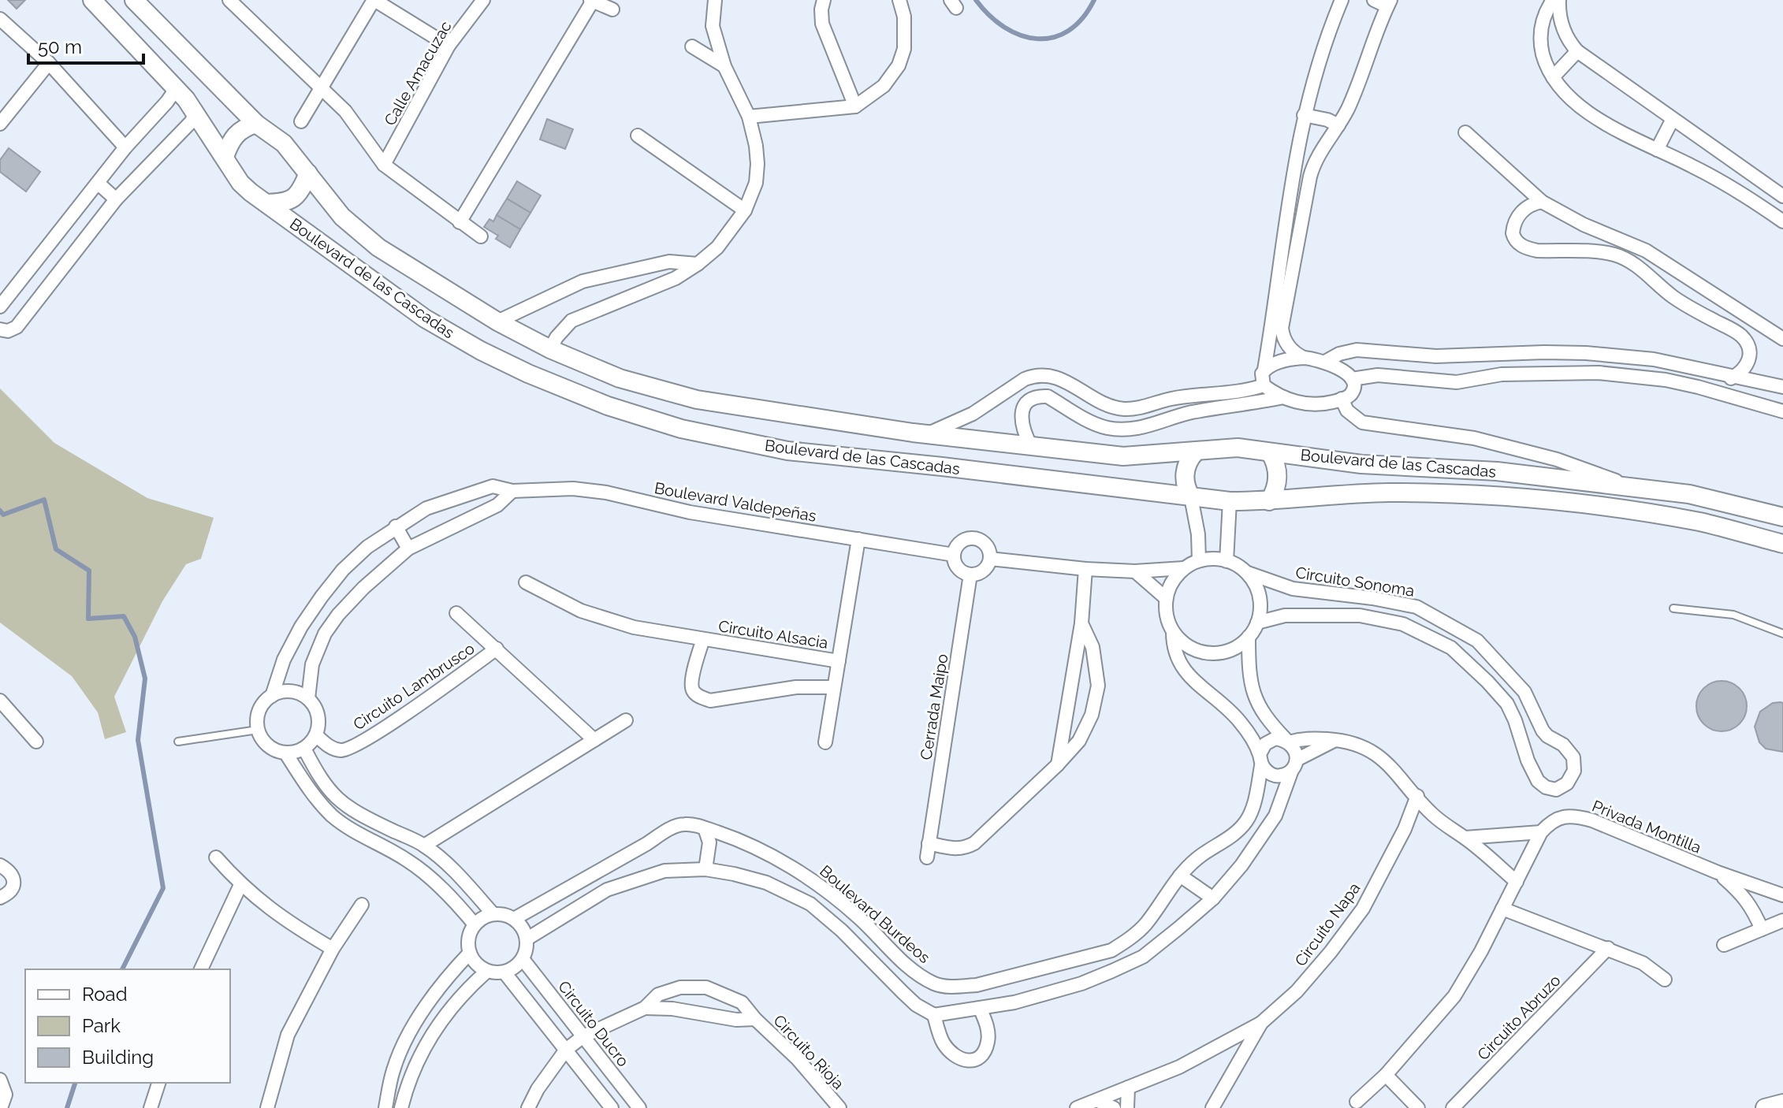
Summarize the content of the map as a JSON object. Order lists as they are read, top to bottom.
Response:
{
  "streets": {
    "main road": ["Boulevard de las Cascadas"],
    "street": [
      "Calle Amacuzac",
      "Boulevard Valdepeñas",
      "Circuito Sonoma",
      "Circuito Alsacia",
      "Circuito Lambrusco",
      "Cerrada Maipo",
      "Privada Montilla",
      "Boulevard Burdeos",
      "Circuito Napa",
      "Circuito Abruzo",
      "Circuito Ducro",
      "Circuito Rioja"
    ]
  },
  "crossings": [
    ["Boulevard Valdepeñas", "Circuito Alsacia"],
    ["Boulevard Valdepeñas", "Circuito Lambrusco"],
    ["Boulevard Valdepeñas", "Cerrada Maipo"],
    ["Boulevard Burdeos", "Circuito Ducro"],
    ["Circuito Ducro", "Circuito Rioja"]
  ],
  "legend": ["Road", "Park", "Building"],
  "scale_bar": "50 m"
}
